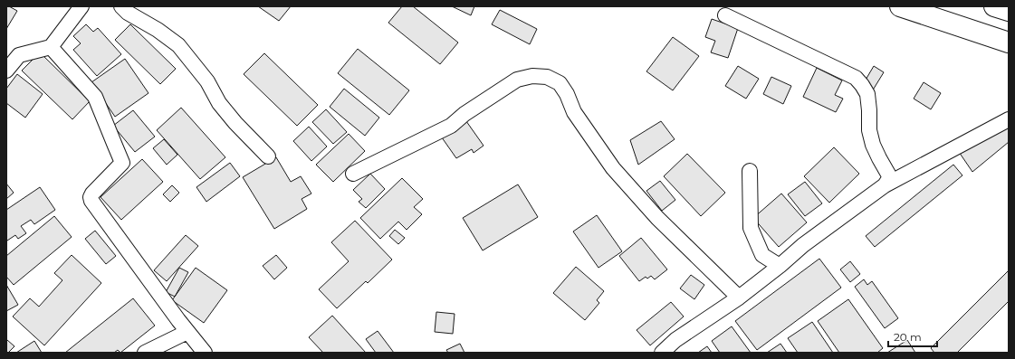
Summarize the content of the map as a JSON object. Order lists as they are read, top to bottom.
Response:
{
  "scale_bar": "20 m"
}
